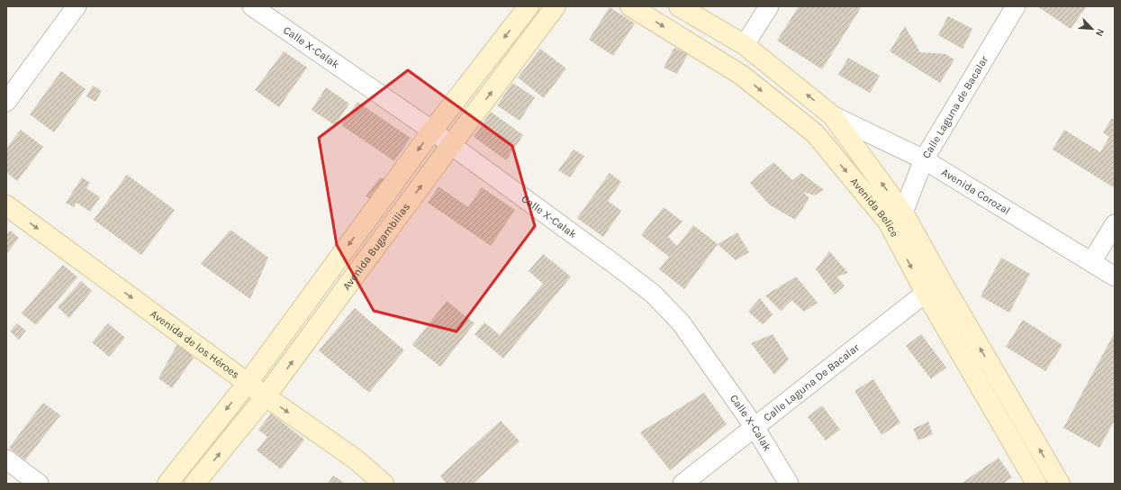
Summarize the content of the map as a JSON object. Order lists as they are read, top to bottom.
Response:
{
  "streets": {
    "main road": ["Avenida Belice", "Avenida Bugambilias", "Avenida de los Héroes"],
    "street": [
      "Calle X-Calak",
      "Calle Laguna de Bacalar",
      "Avenida Corozal",
      "Calle Laguna De Bacalar"
    ]
  },
  "crossings": [
    ["Calle X-Calak", "Avenida Bugambilias"],
    ["Calle X-Calak", "Calle Laguna De Bacalar"],
    ["Calle Laguna de Bacalar", "Avenida Corozal"],
    ["Calle Laguna de Bacalar", "Avenida Belice"],
    ["Avenida Corozal", "Avenida Belice"],
    ["Avenida Belice", "Calle Laguna De Bacalar"],
    ["Avenida Bugambilias", "Avenida de los Héroes"]
  ],
  "one_way": ["Avenida de los Héroes"],
  "north": "bottom right"
}
